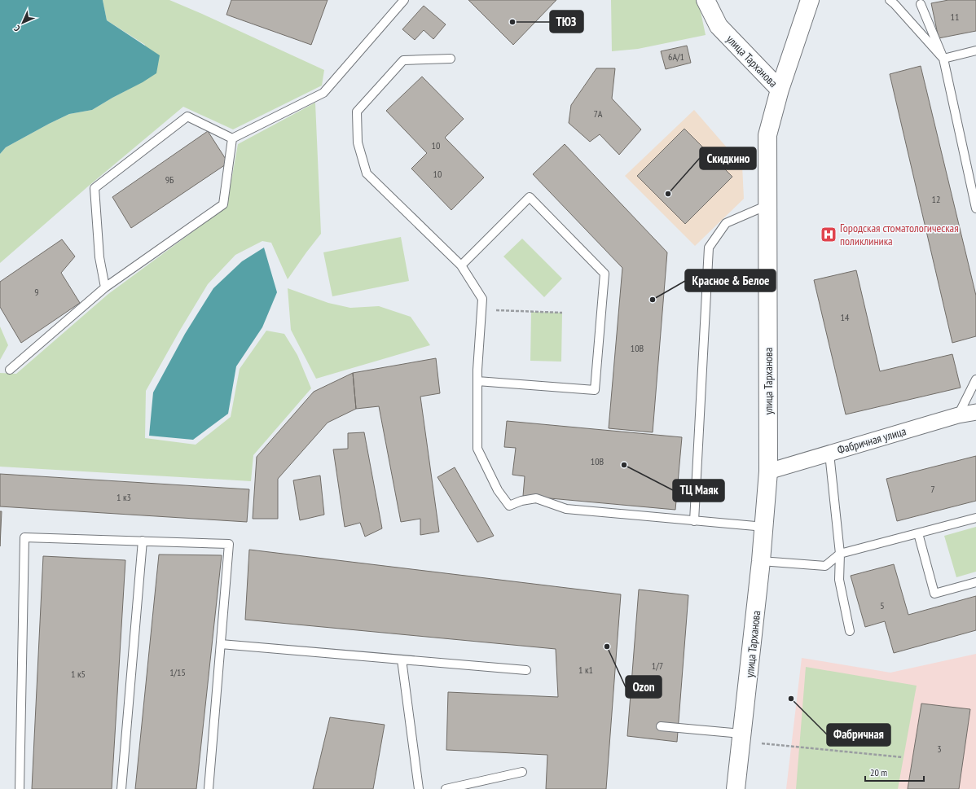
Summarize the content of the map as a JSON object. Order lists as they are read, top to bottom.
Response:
{
  "streets": {
    "main road": ["улица Тарханова"],
    "street": ["Фабричная улица"]
  },
  "crossings": [
    ["улица Тарханова", "Фабричная улица"]
  ],
  "places": {
    "other": [
      "ТЮЗ",
      "Скидкино",
      "Красное & Белое",
      "ТЦ Маяк",
      "Ozon",
      "Фабричная"
    ],
    "hospital": ["Городская стоматологическая поликлиника"]
  },
  "house_numbers": [
    "11",
    "6А/1",
    "7А",
    "10",
    "10",
    "9Б",
    "12",
    "9",
    "14",
    "10В",
    "10В",
    "7",
    "1 к3",
    "5",
    "1/7",
    "1 к1",
    "1/15",
    "1 к5",
    "3"
  ],
  "scale_bar": "20 m",
  "north": "bottom left"
}
